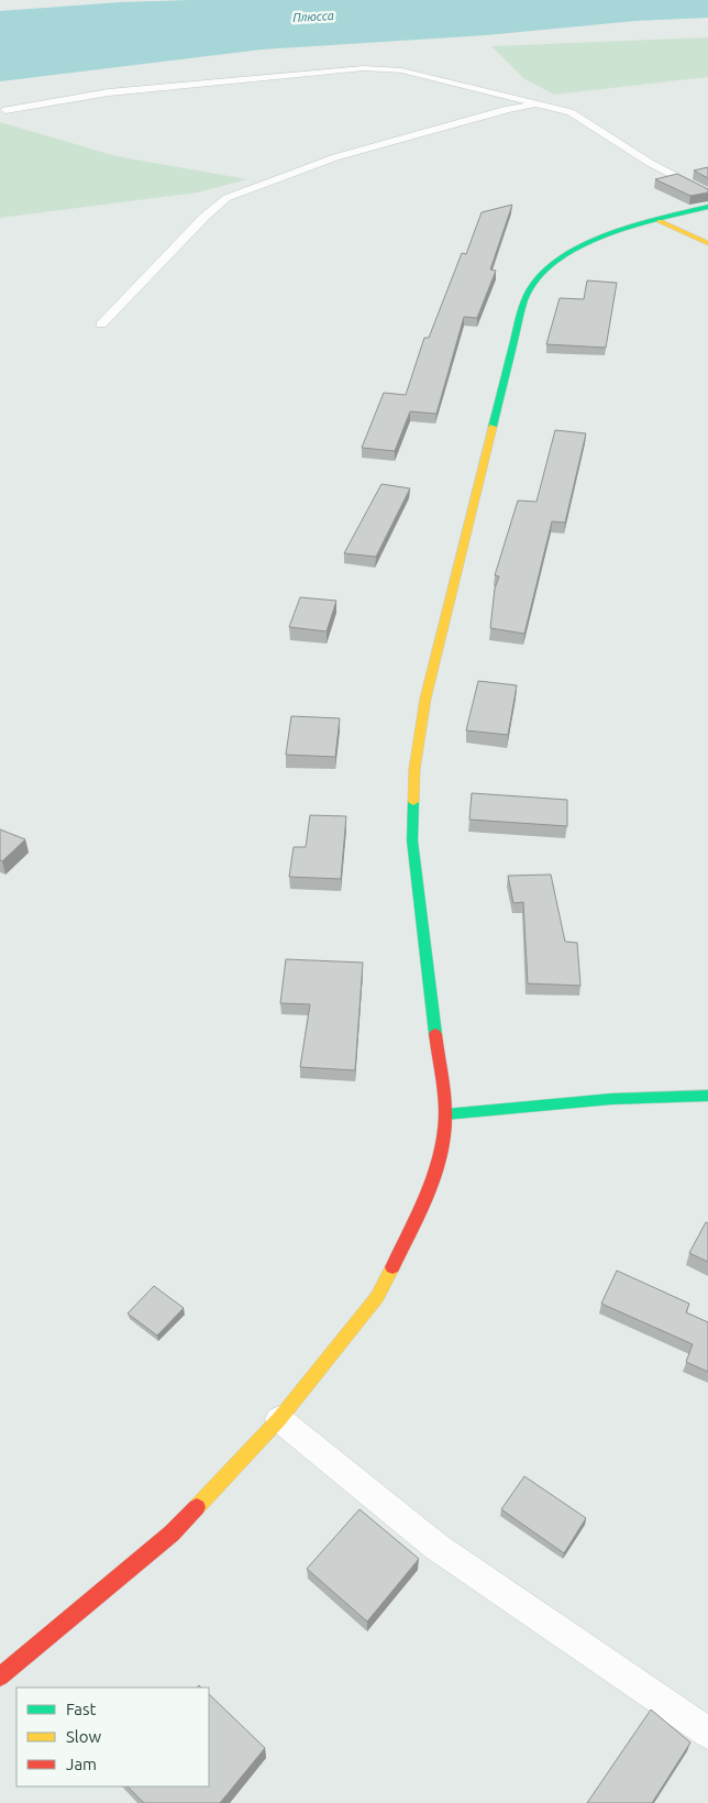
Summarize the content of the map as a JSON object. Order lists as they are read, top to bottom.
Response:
{
  "water": ["Плюсса"],
  "legend": ["Fast", "Slow", "Jam"]
}
